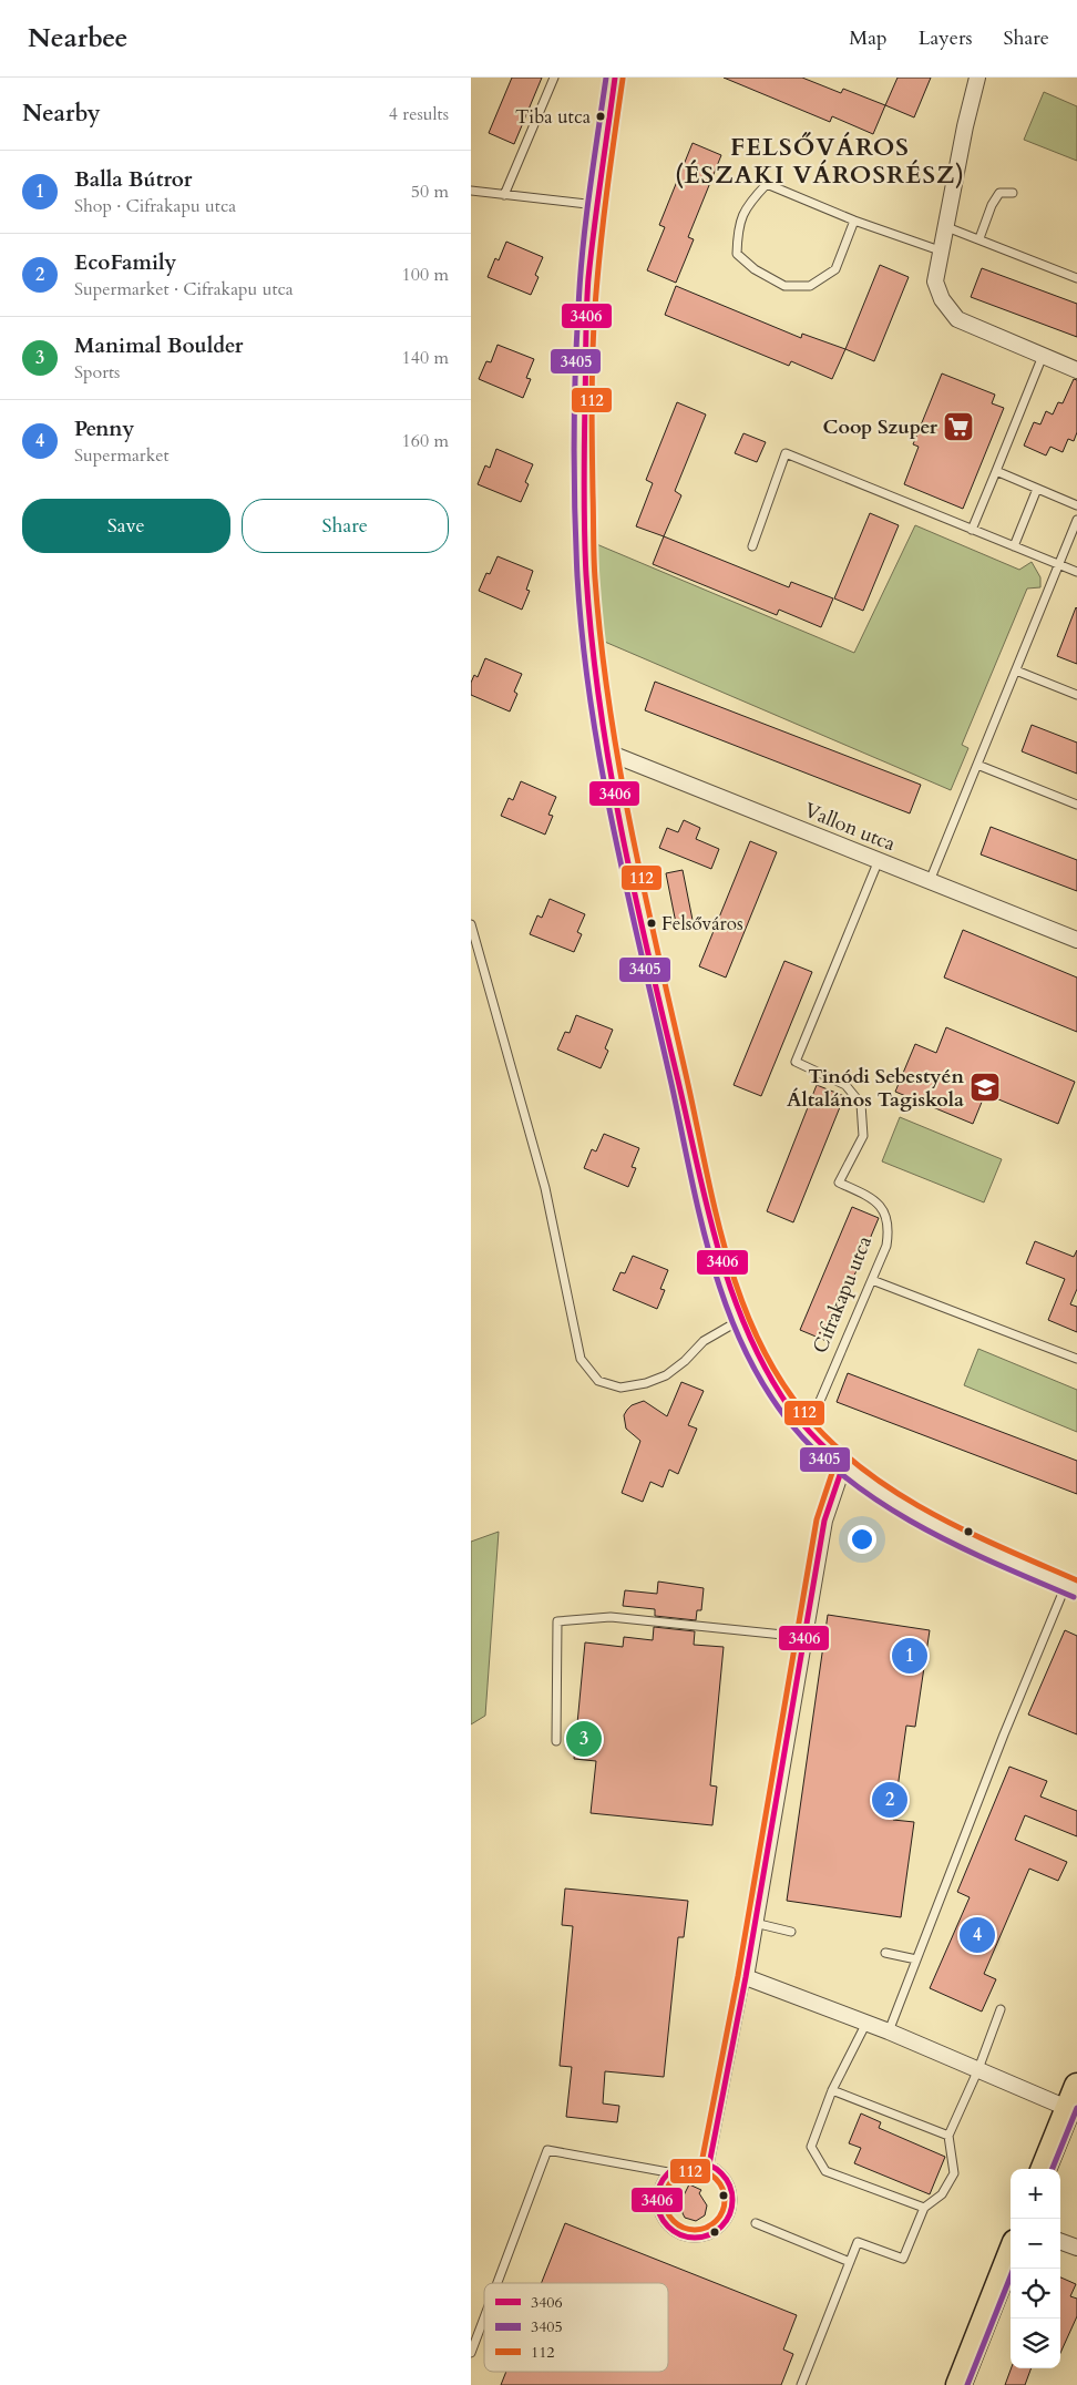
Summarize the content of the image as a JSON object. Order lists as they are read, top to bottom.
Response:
{
  "streets": {
    "street": ["Vallon utca"],
    "lane": ["Cifrakapu utca"]
  },
  "crossings": [
    ["Vallon utca", "Cifrakapu utca"]
  ],
  "districts": ["FELSŐVÁROS (ÉSZAKI VÁROSRÉSZ)"],
  "places": {
    "other": ["Tiba utca", "Felsőváros"],
    "supermarket": ["Coop Szuper"],
    "school or university": ["Tinódi Sebestyén Általános Tagiskola"]
  },
  "lines": ["transit line 3406", "transit line 3405", "transit line 112"],
  "legend": ["3406", "3405", "112"],
  "page": {
    "header": "Nearbee",
    "nav": ["Map", "Layers", "Share"],
    "heading": ["Nearby", "4 results"],
    "list": [
      {
        "mark": "1",
        "name": "Balla Bútror",
        "note": "Shop · Cifrakapu utca",
        "value": "50 m"
      },
      {
        "mark": "2",
        "name": "EcoFamily",
        "note": "Supermarket · Cifrakapu utca",
        "value": "100 m"
      },
      {
        "mark": "3",
        "name": "Manimal Boulder",
        "note": "Sports",
        "value": "140 m"
      },
      {
        "mark": "4",
        "name": "Penny",
        "note": "Supermarket",
        "value": "160 m"
      }
    ],
    "buttons": ["Save", "Share"],
    "pins": [
      "1",
      "3",
      "2",
      "4"
    ],
    "map_buttons": ["+", "−"]
  }
}
